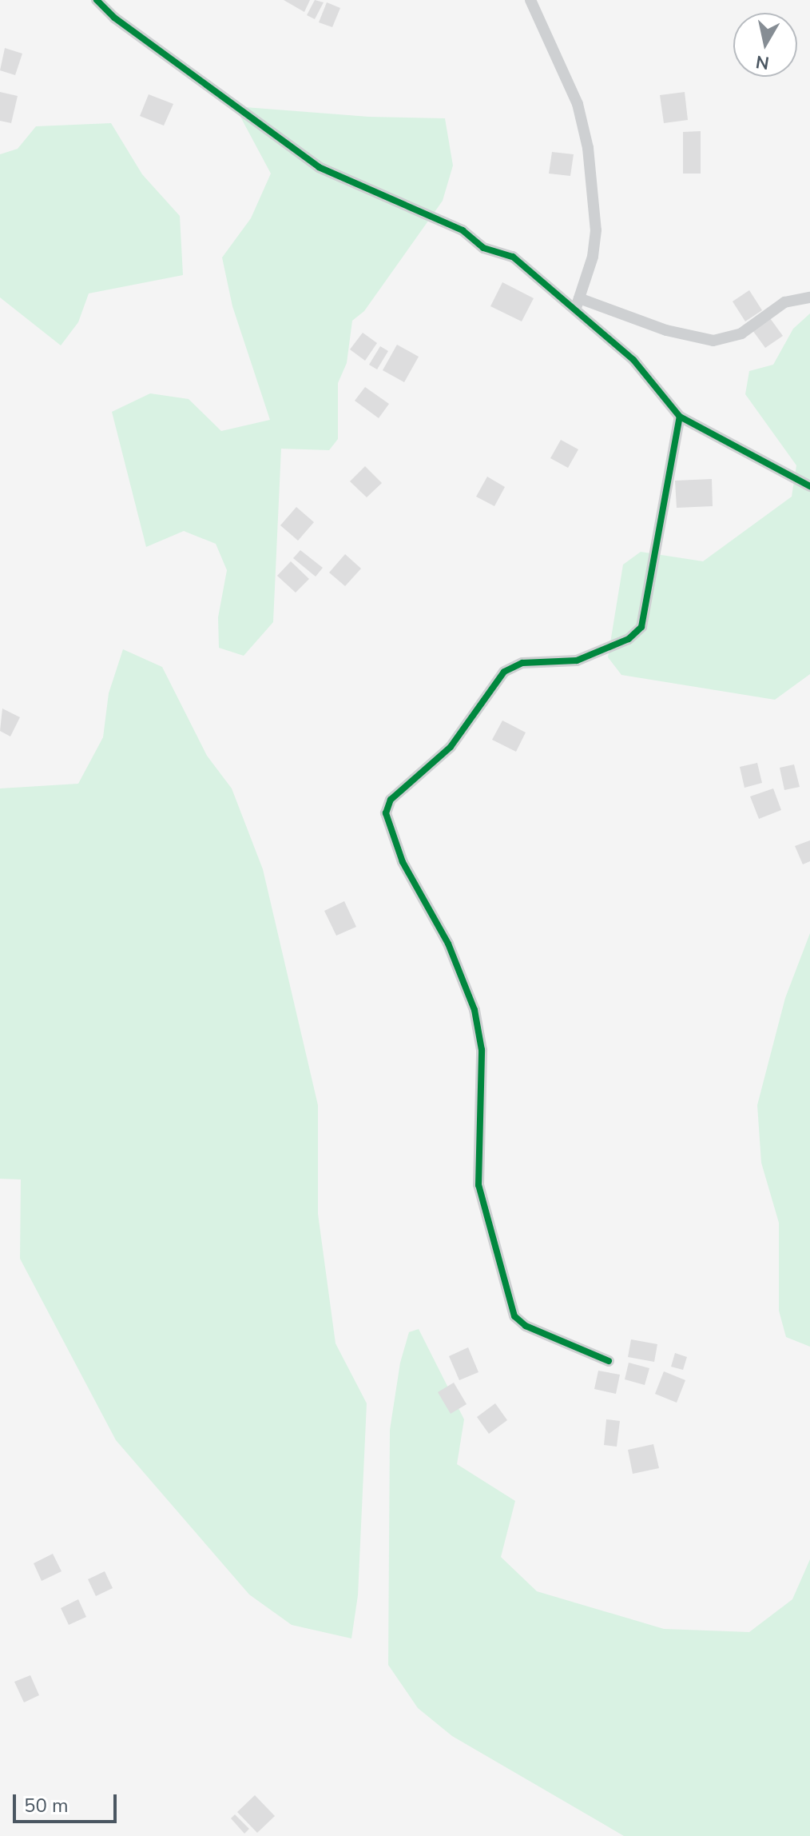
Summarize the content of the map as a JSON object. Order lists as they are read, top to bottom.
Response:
{
  "scale_bar": "50 m",
  "north": "bottom"
}
